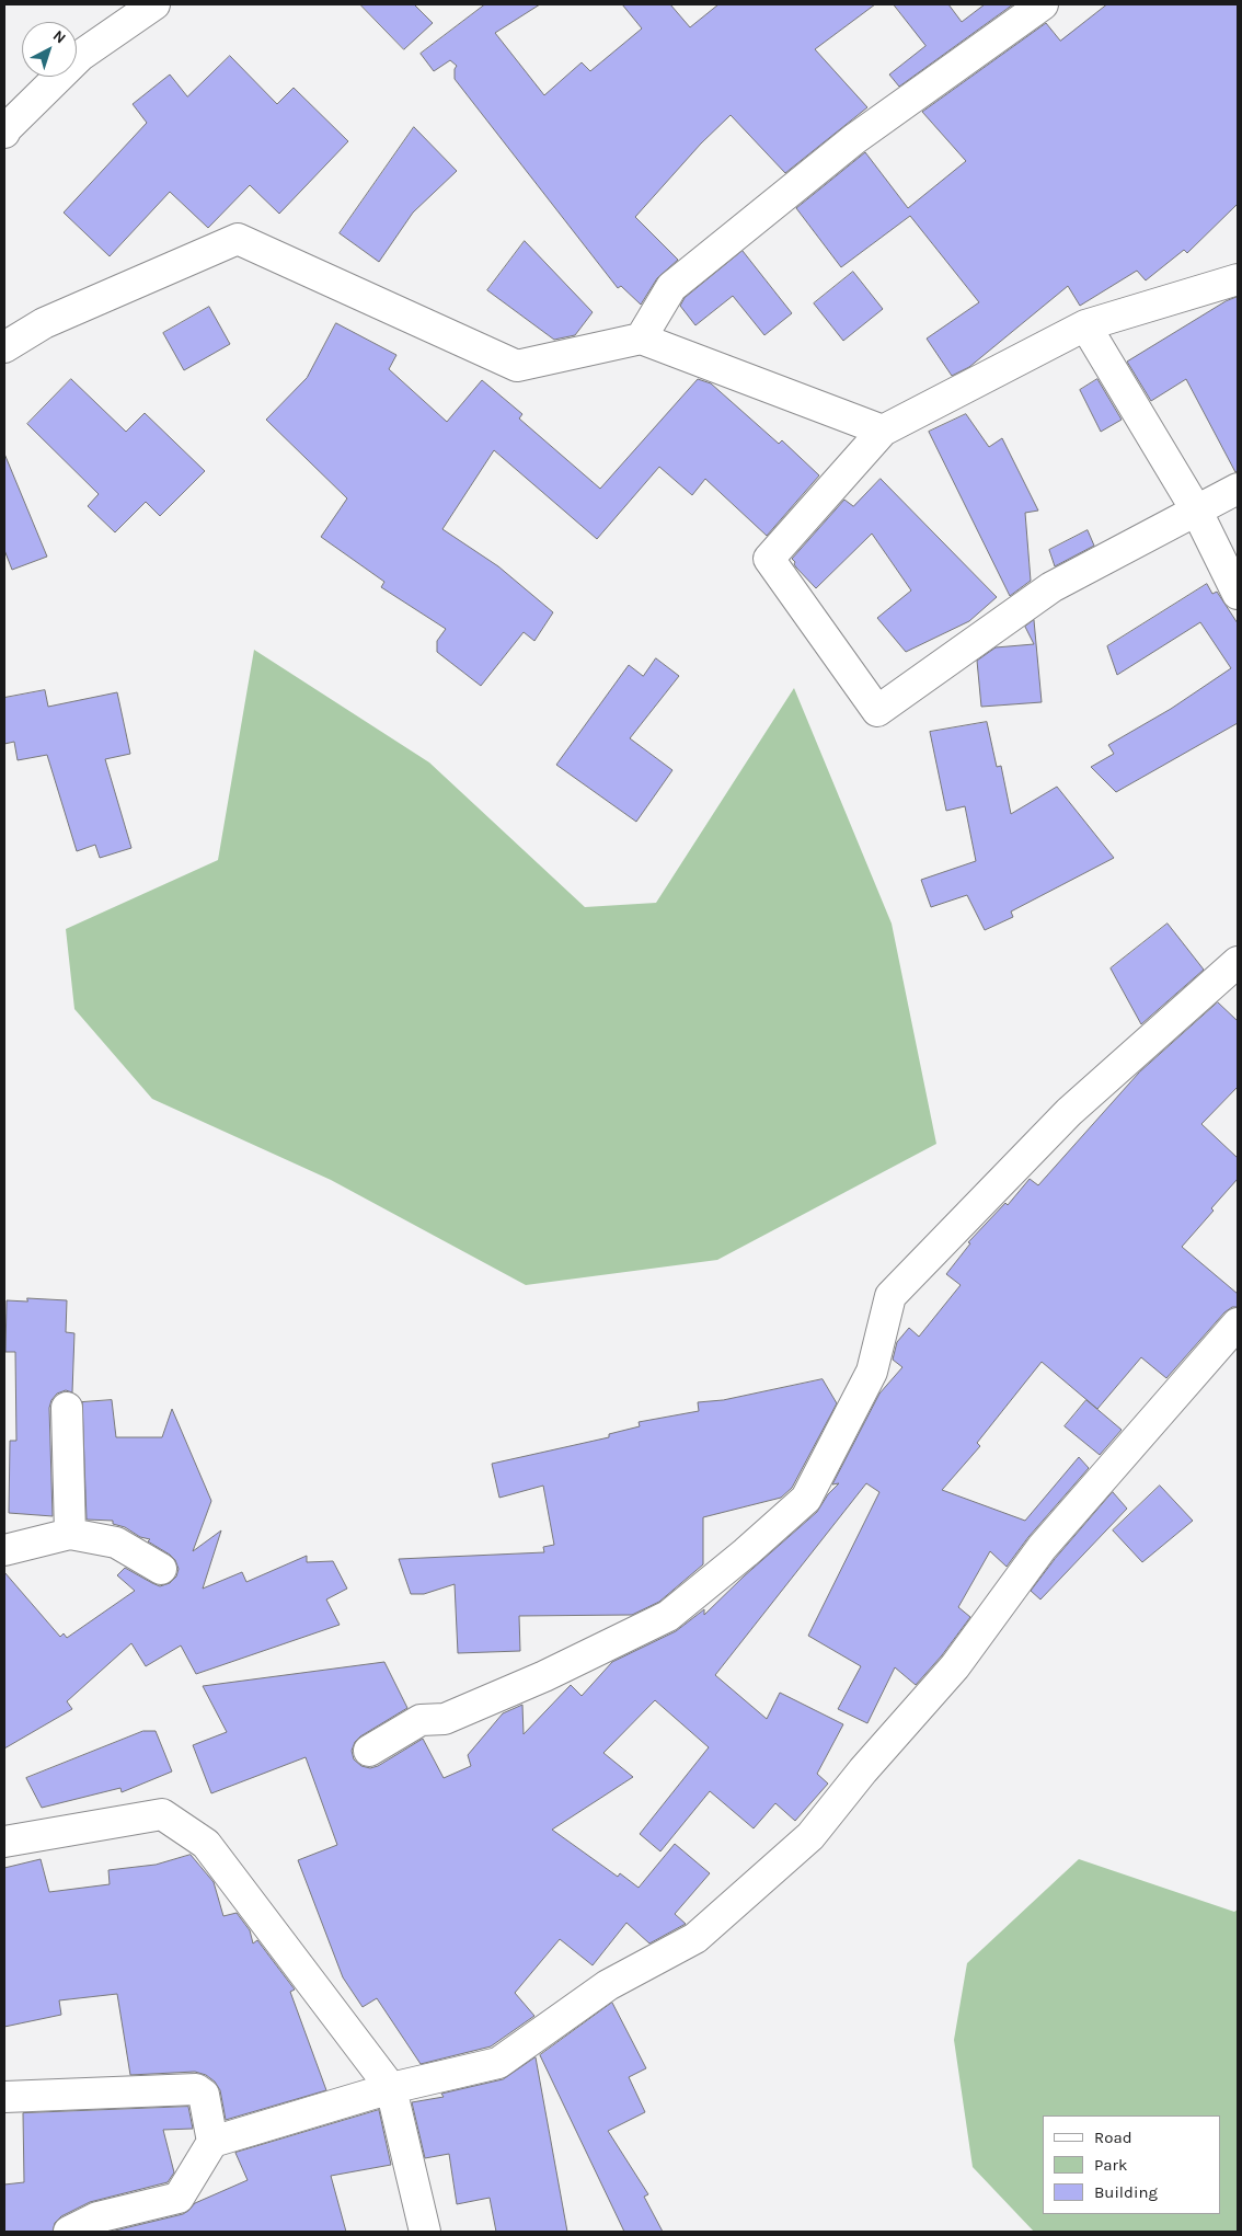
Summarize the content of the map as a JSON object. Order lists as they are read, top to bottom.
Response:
{
  "legend": ["Road", "Park", "Building"],
  "north": "top right"
}
